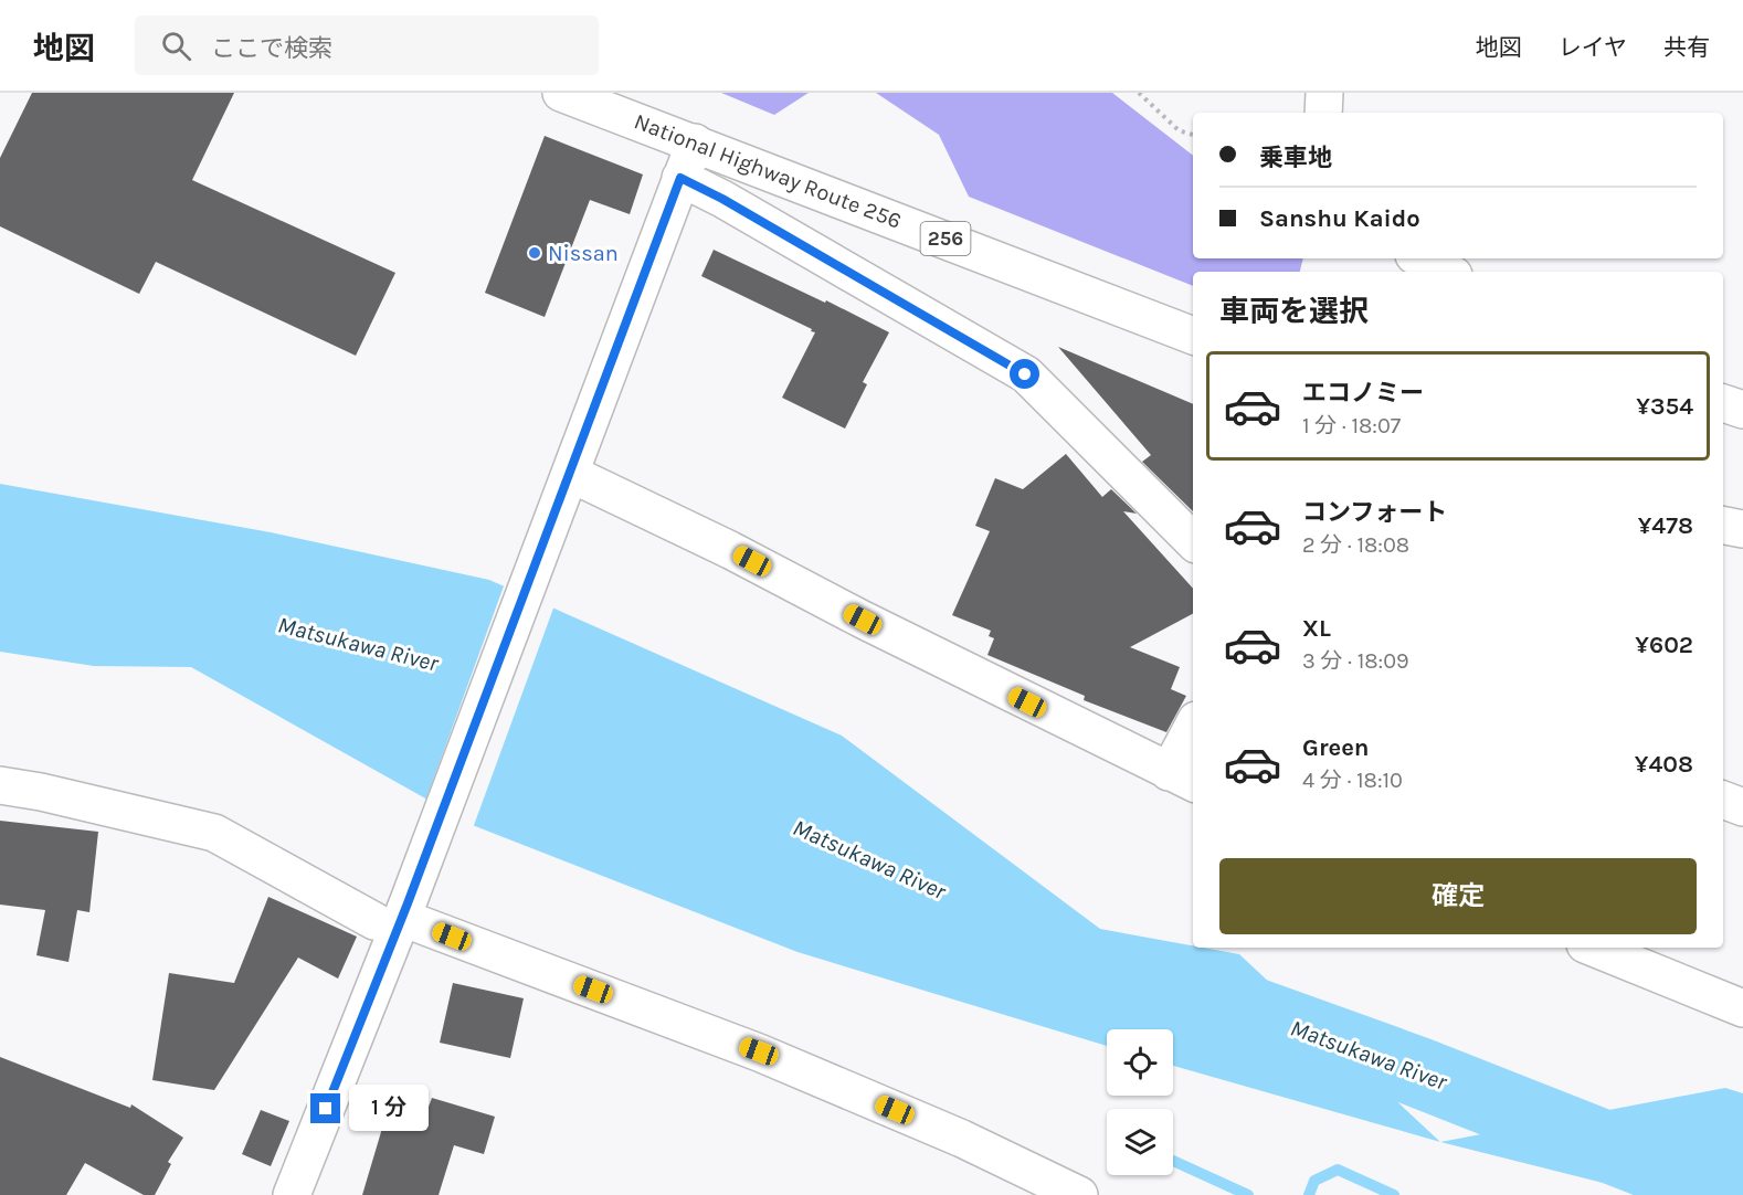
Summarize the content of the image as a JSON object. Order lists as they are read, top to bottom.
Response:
{
  "streets": {
    "main road": ["National Highway Route 256", "256"]
  },
  "water": ["Matsukawa River"],
  "places": ["Nissan"],
  "page": {
    "header": "地図",
    "search": "ここで検索",
    "nav": ["地図", "レイヤ", "共有"],
    "banner": ["乗車地", "Sanshu Kaido"],
    "heading": "車両を選択",
    "list": [
      {
        "name": "エコノミー",
        "note": "1 分 · 18:07",
        "value": "¥354"
      },
      {
        "name": "コンフォート",
        "note": "2 分 · 18:08",
        "value": "¥478"
      },
      {
        "name": "XL",
        "note": "3 分 · 18:09",
        "value": "¥602"
      },
      {
        "name": "Green",
        "note": "4 分 · 18:10",
        "value": "¥408"
      }
    ],
    "buttons": "確定",
    "bubble": "1 分"
  }
}
